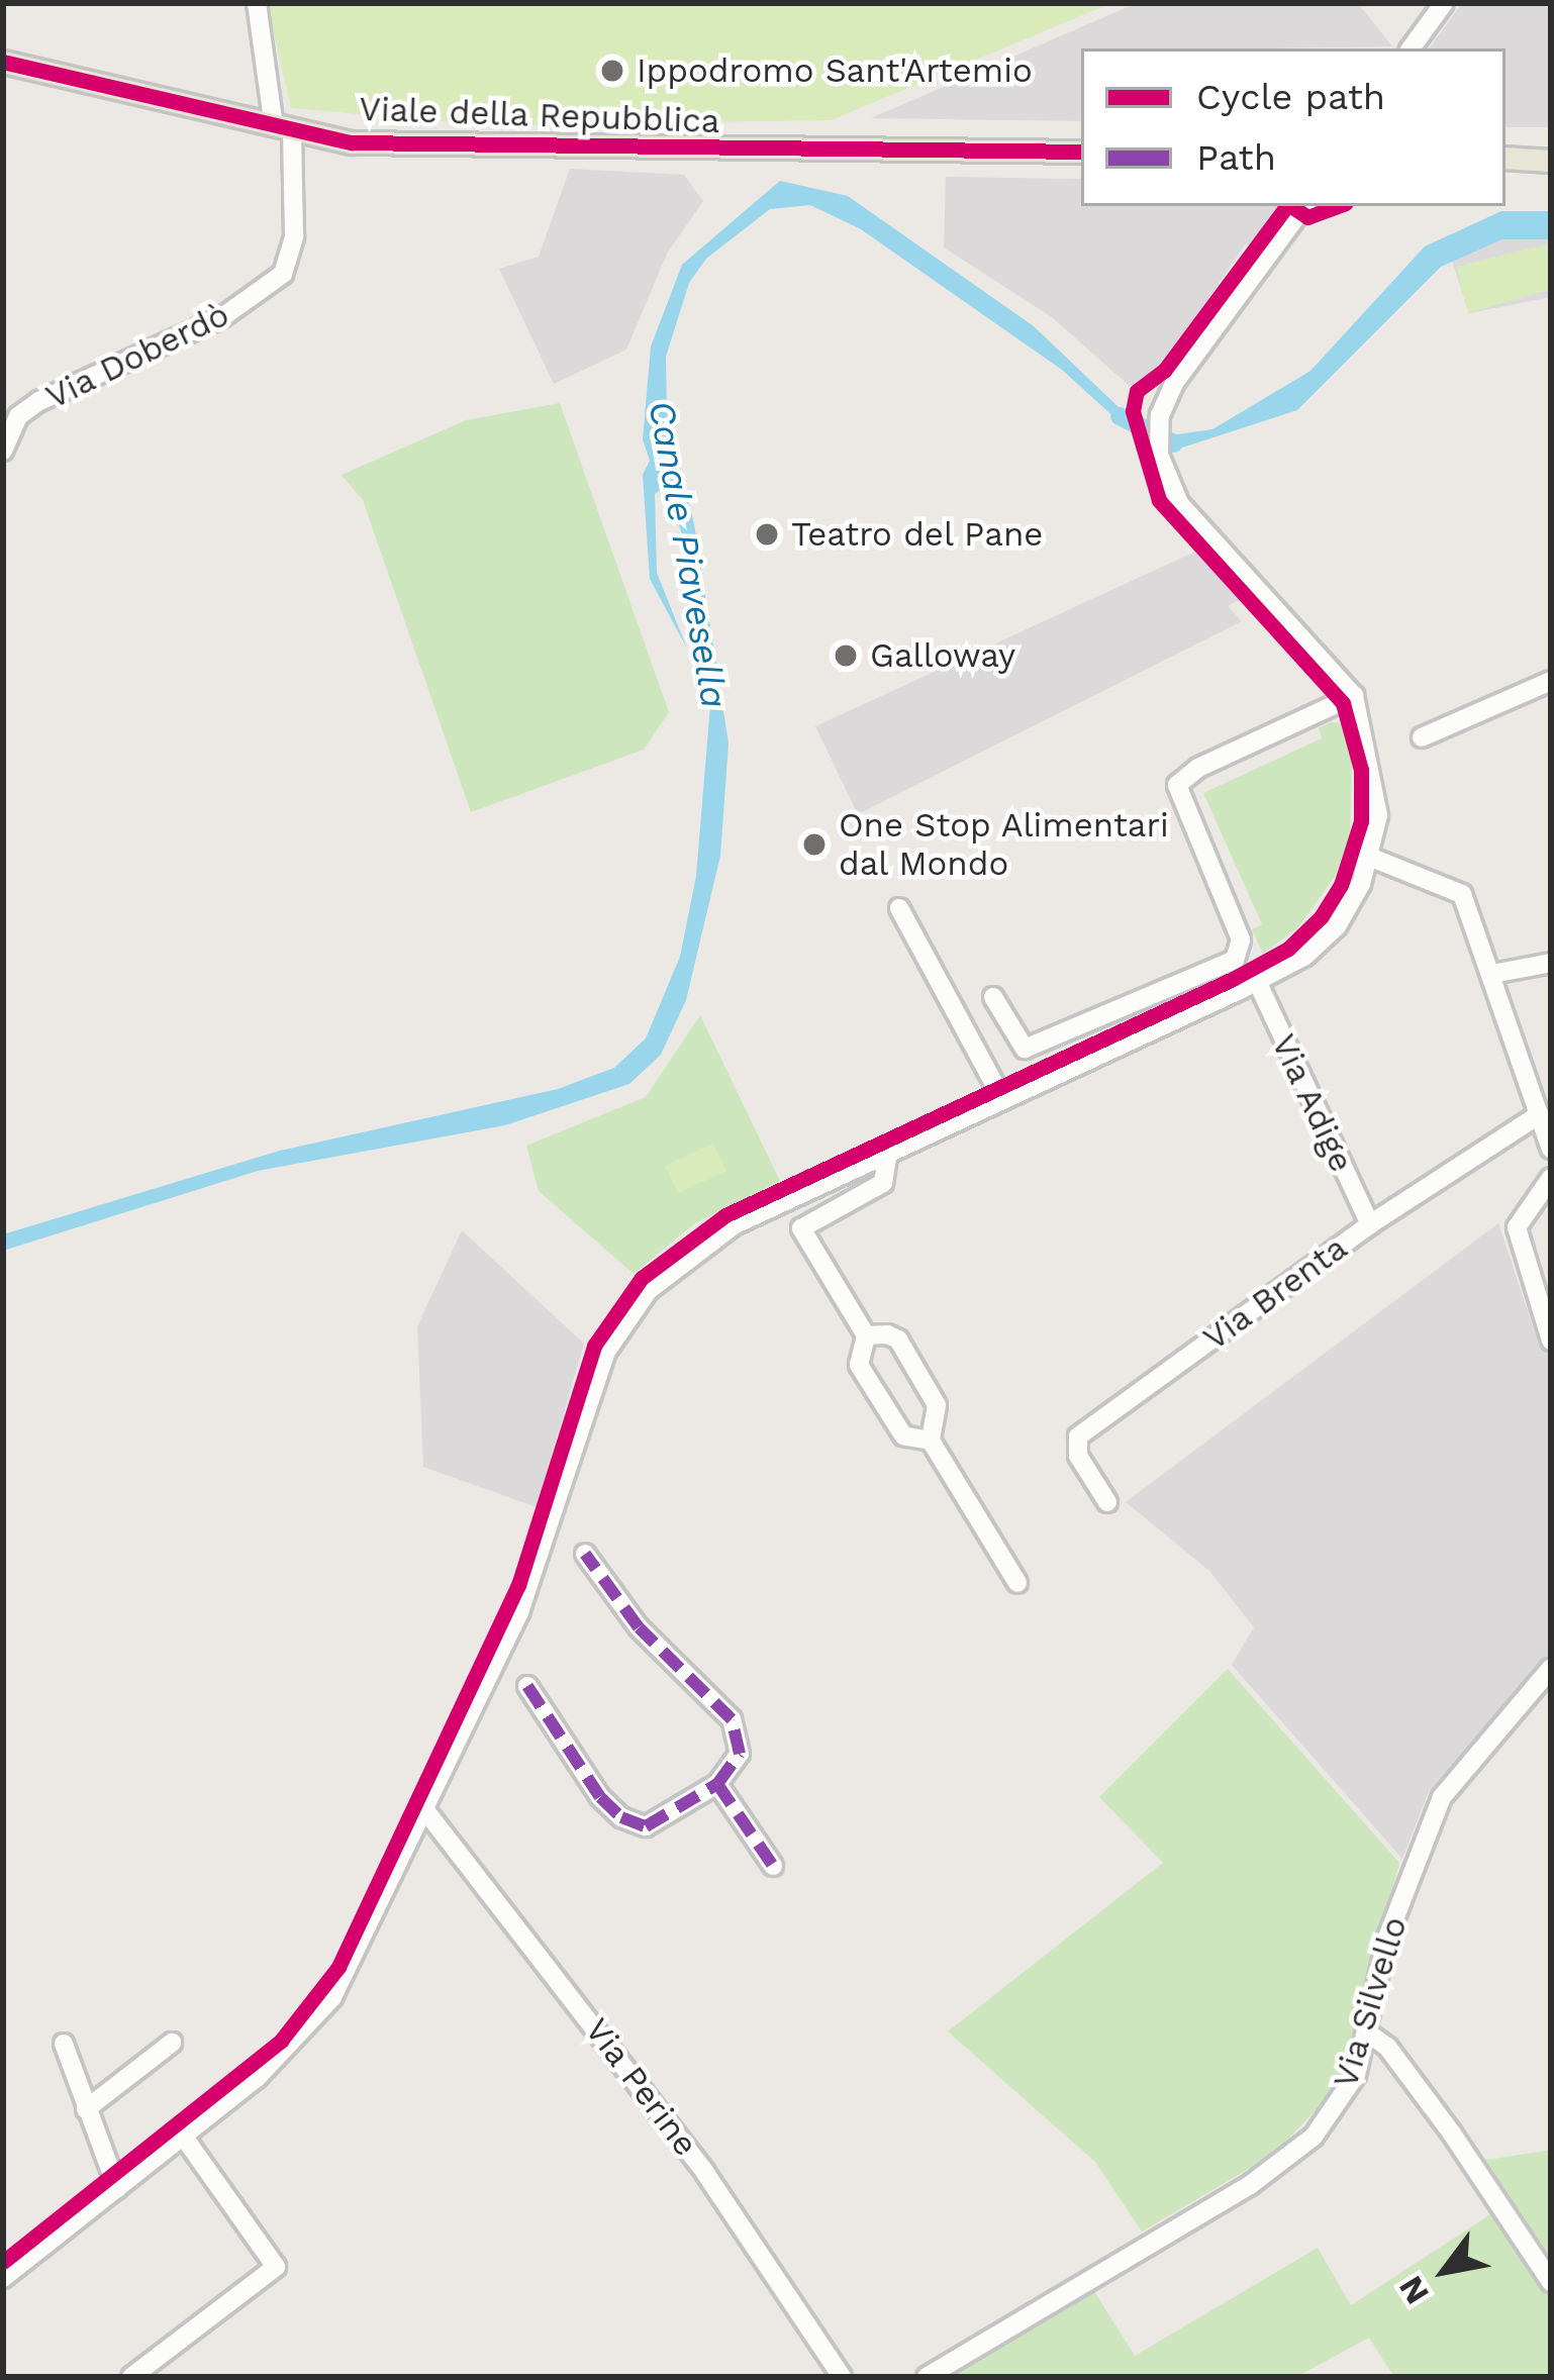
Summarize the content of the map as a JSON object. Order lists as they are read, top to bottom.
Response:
{
  "streets": {
    "main road": ["Viale della Repubblica"],
    "street": [
      "Via Doberdò",
      "Via Adige",
      "Via Brenta",
      "Via Silvello",
      "Via Perine"
    ]
  },
  "crossings": [
    ["Viale della Repubblica", "Via Doberdò"],
    ["Via Adige", "Via Brenta"]
  ],
  "water": ["Canale Piavesella"],
  "places": [
    "Ippodromo Sant'Artemio",
    "Teatro del Pane",
    "Galloway",
    "One Stop Alimentari dal Mondo"
  ],
  "legend": ["Cycle path", "Path"],
  "north": "bottom left"
}
